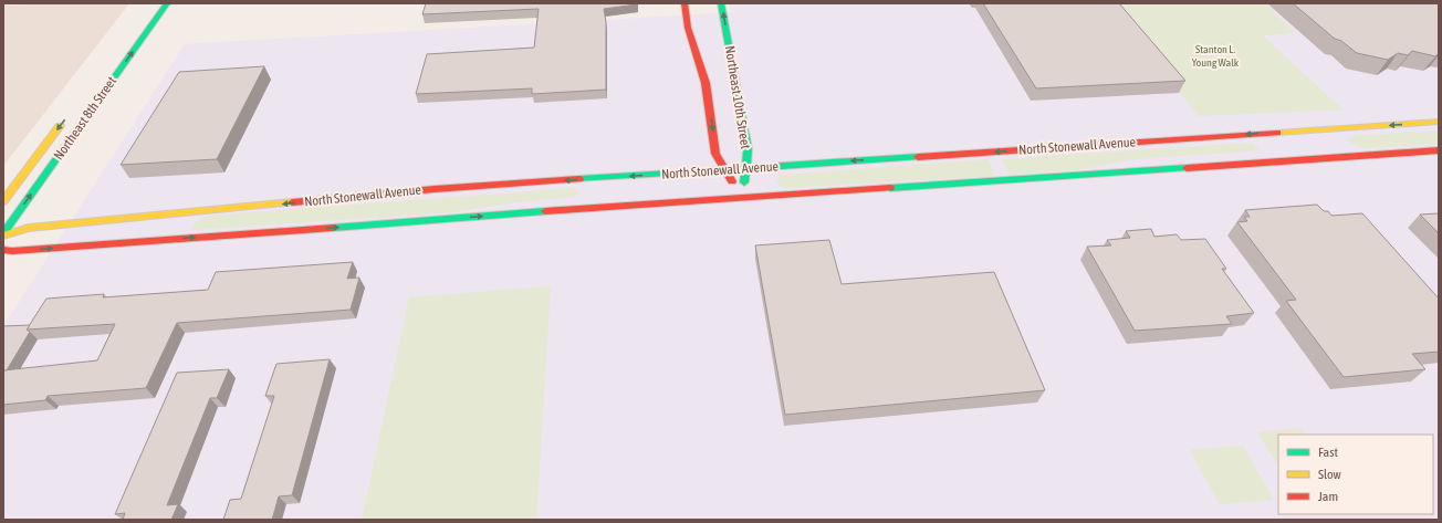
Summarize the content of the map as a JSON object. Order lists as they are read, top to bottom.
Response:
{
  "streets": {
    "main road": ["Northeast 10th Street", "Northeast 8th Street", "North Stonewall Avenue"]
  },
  "crossings": [
    ["Northeast 10th Street", "North Stonewall Avenue"],
    ["Northeast 8th Street", "North Stonewall Avenue"]
  ],
  "parks": ["Stanton L. Young Walk"],
  "legend": ["Fast", "Slow", "Jam"]
}
